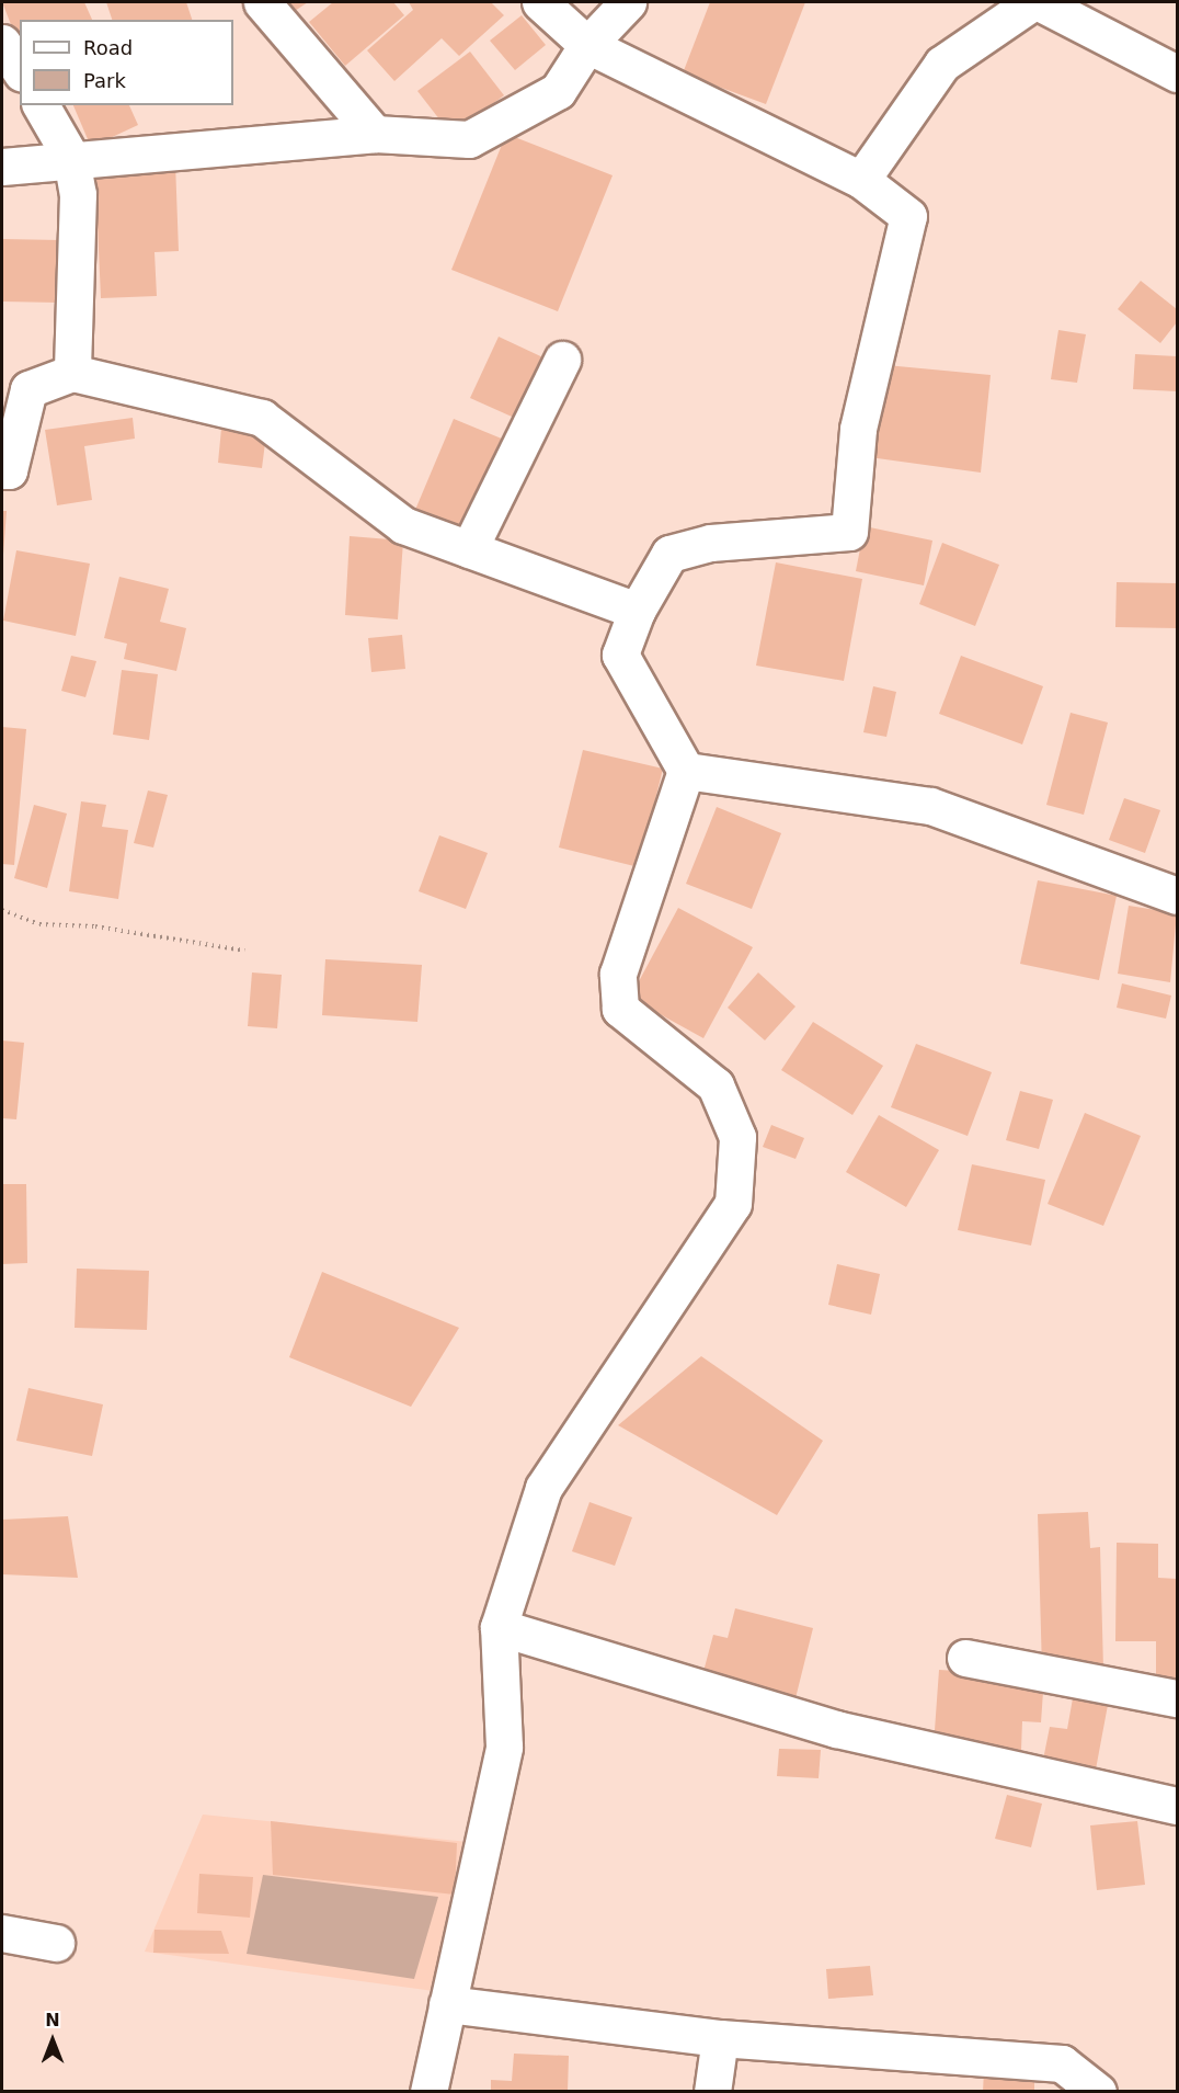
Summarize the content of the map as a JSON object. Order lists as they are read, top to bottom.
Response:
{
  "legend": ["Road", "Park"],
  "north": "top"
}
